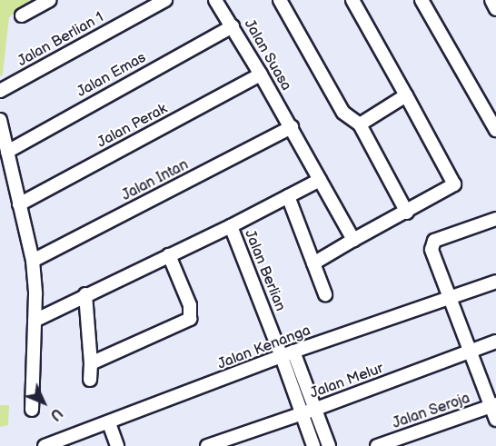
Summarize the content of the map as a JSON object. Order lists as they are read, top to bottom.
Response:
{
  "streets": {
    "street": [
      "Jalan Berlian 1",
      "Jalan Suasa",
      "Jalan Emas",
      "Jalan Perak",
      "Jalan Intan",
      "Jalan Berlian",
      "Jalan Kenanga",
      "Jalan Melur",
      "Jalan Seroja"
    ]
  },
  "crossings": [
    ["Jalan Suasa", "Jalan Emas"],
    ["Jalan Suasa", "Jalan Perak"],
    ["Jalan Suasa", "Jalan Intan"],
    ["Jalan Berlian", "Jalan Kenanga"]
  ],
  "north": "bottom right"
}
